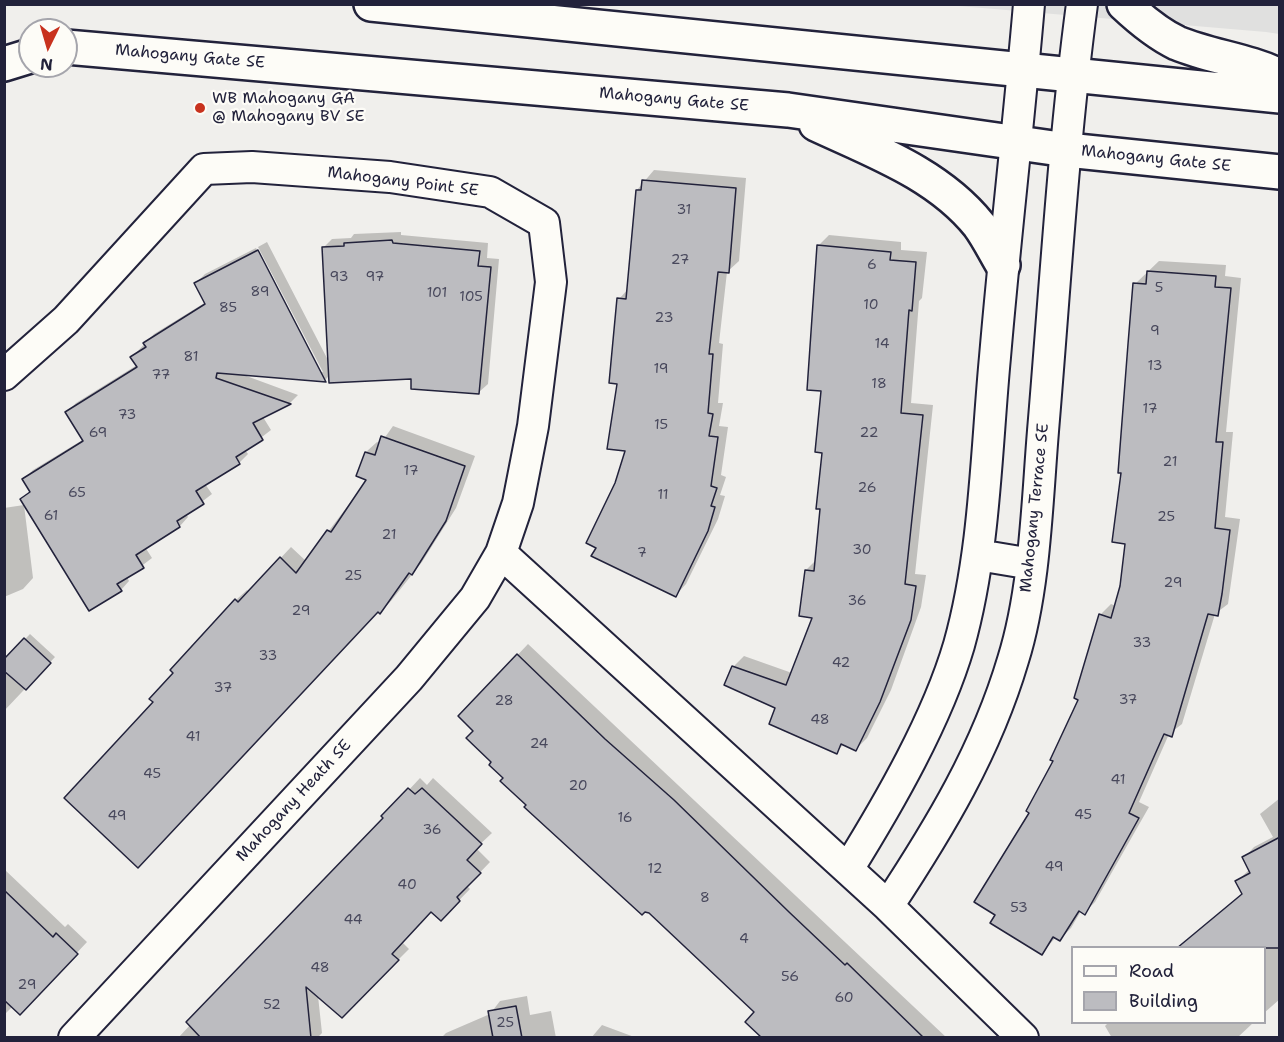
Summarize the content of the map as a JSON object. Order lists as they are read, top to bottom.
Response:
{
  "streets": {
    "street": [
      "Mahogany Gate SE",
      "Mahogany Point SE",
      "Mahogany Terrace SE",
      "Mahogany Heath SE"
    ]
  },
  "crossings": [
    ["Mahogany Gate SE", "Mahogany Terrace SE"],
    ["Mahogany Point SE", "Mahogany Heath SE"]
  ],
  "places": ["WB Mahogany GA @ Mahogany BV SE"],
  "house_numbers": [
    "31",
    "27",
    "6",
    "93",
    "97",
    "5",
    "89",
    "101",
    "105",
    "10",
    "85",
    "23",
    "9",
    "14",
    "81",
    "13",
    "19",
    "77",
    "18",
    "17",
    "73",
    "15",
    "69",
    "22",
    "21",
    "17",
    "26",
    "65",
    "11",
    "61",
    "25",
    "21",
    "30",
    "7",
    "25",
    "29",
    "36",
    "29",
    "33",
    "33",
    "42",
    "37",
    "37",
    "28",
    "48",
    "41",
    "24",
    "45",
    "41",
    "20",
    "45",
    "49",
    "16",
    "36",
    "49",
    "12",
    "40",
    "8",
    "53",
    "44",
    "4",
    "48",
    "56",
    "29",
    "60",
    "52",
    "25"
  ],
  "legend": ["Road", "Building"],
  "north": "bottom"
}
